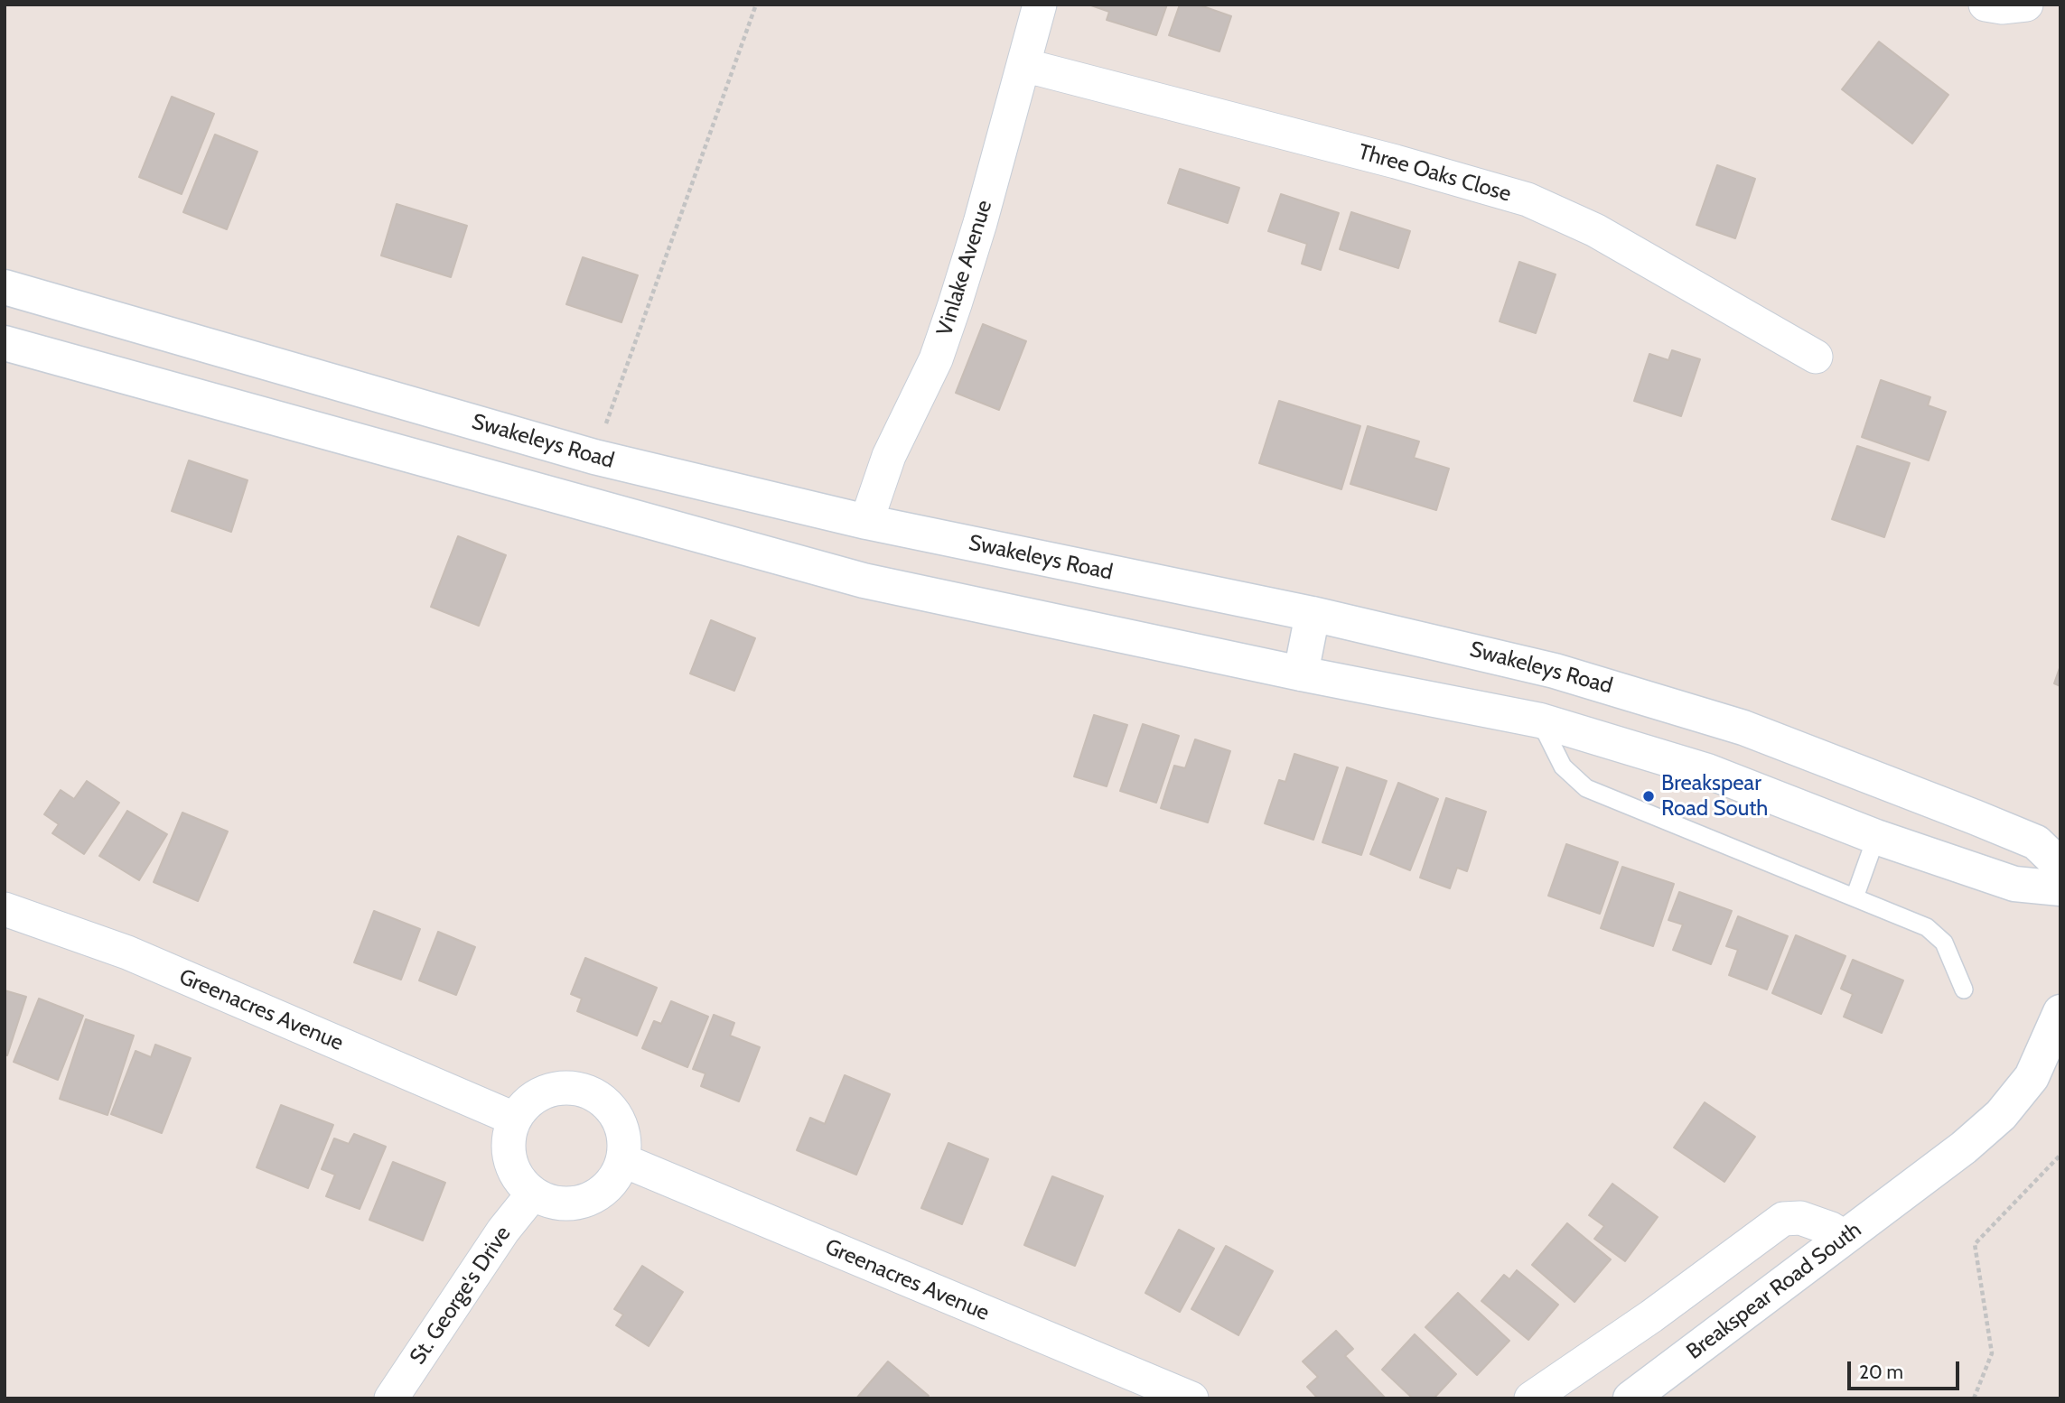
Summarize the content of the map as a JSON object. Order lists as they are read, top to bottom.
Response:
{
  "streets": {
    "main road": ["Swakeleys Road", "Breakspear Road South"],
    "street": [
      "Three Oaks Close",
      "Vinlake Avenue",
      "Greenacres Avenue",
      "St. George's Drive"
    ]
  },
  "crossings": [
    ["Three Oaks Close", "Vinlake Avenue"],
    ["Vinlake Avenue", "Swakeleys Road"],
    ["Greenacres Avenue", "St. George's Drive"]
  ],
  "places": ["Breakspear Road South"],
  "scale_bar": "20 m"
}
